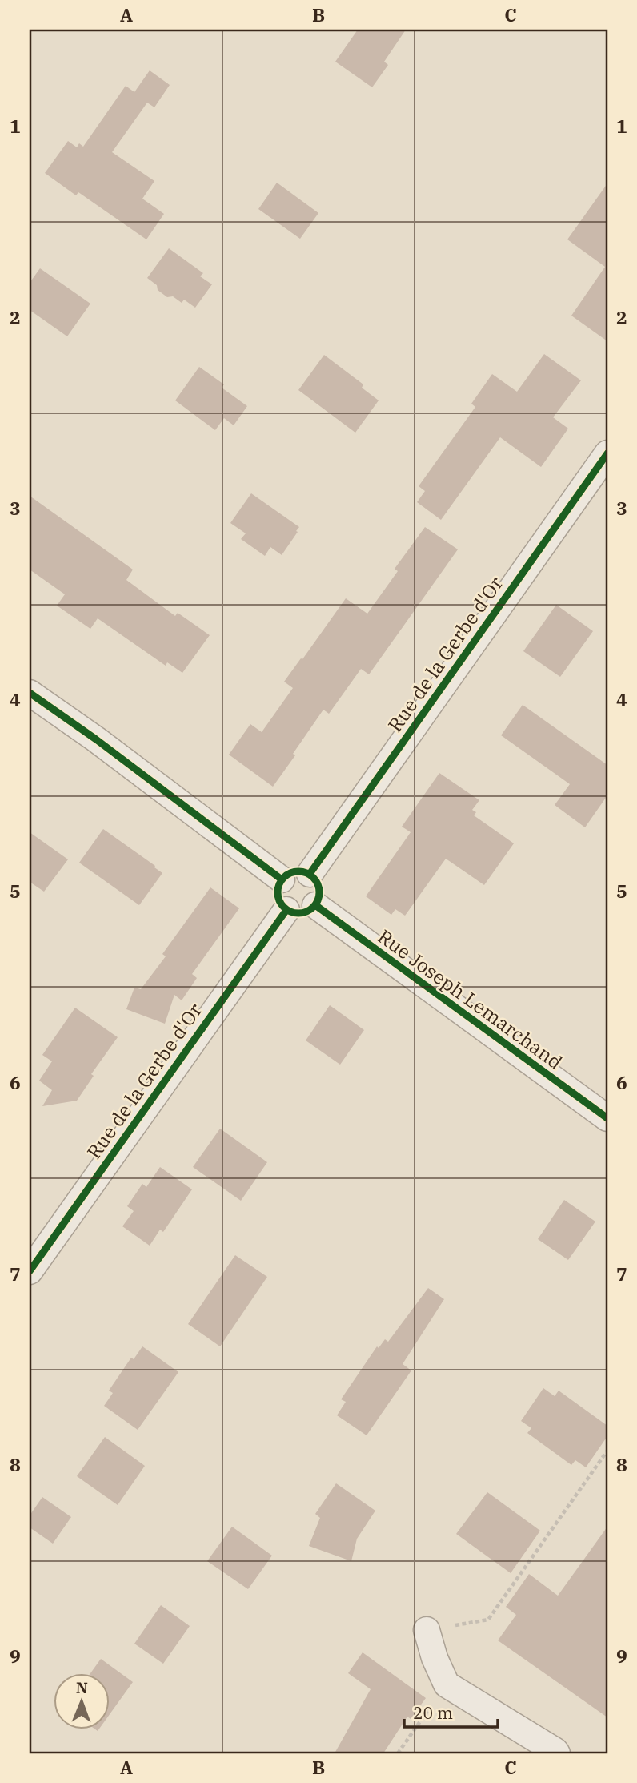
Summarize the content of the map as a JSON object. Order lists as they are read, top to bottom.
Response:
{
  "streets": {
    "street": ["Rue de la Gerbe d'Or", "Rue Joseph Lemarchand"]
  },
  "crossings": [
    ["Rue de la Gerbe d'Or", "Rue Joseph Lemarchand"]
  ],
  "scale_bar": "20 m",
  "north": "top",
  "grid": {
    "columns": ["A", "B", "C"],
    "rows": [
      "1",
      "2",
      "3",
      "4",
      "5",
      "6",
      "7",
      "8",
      "9"
    ]
  }
}
